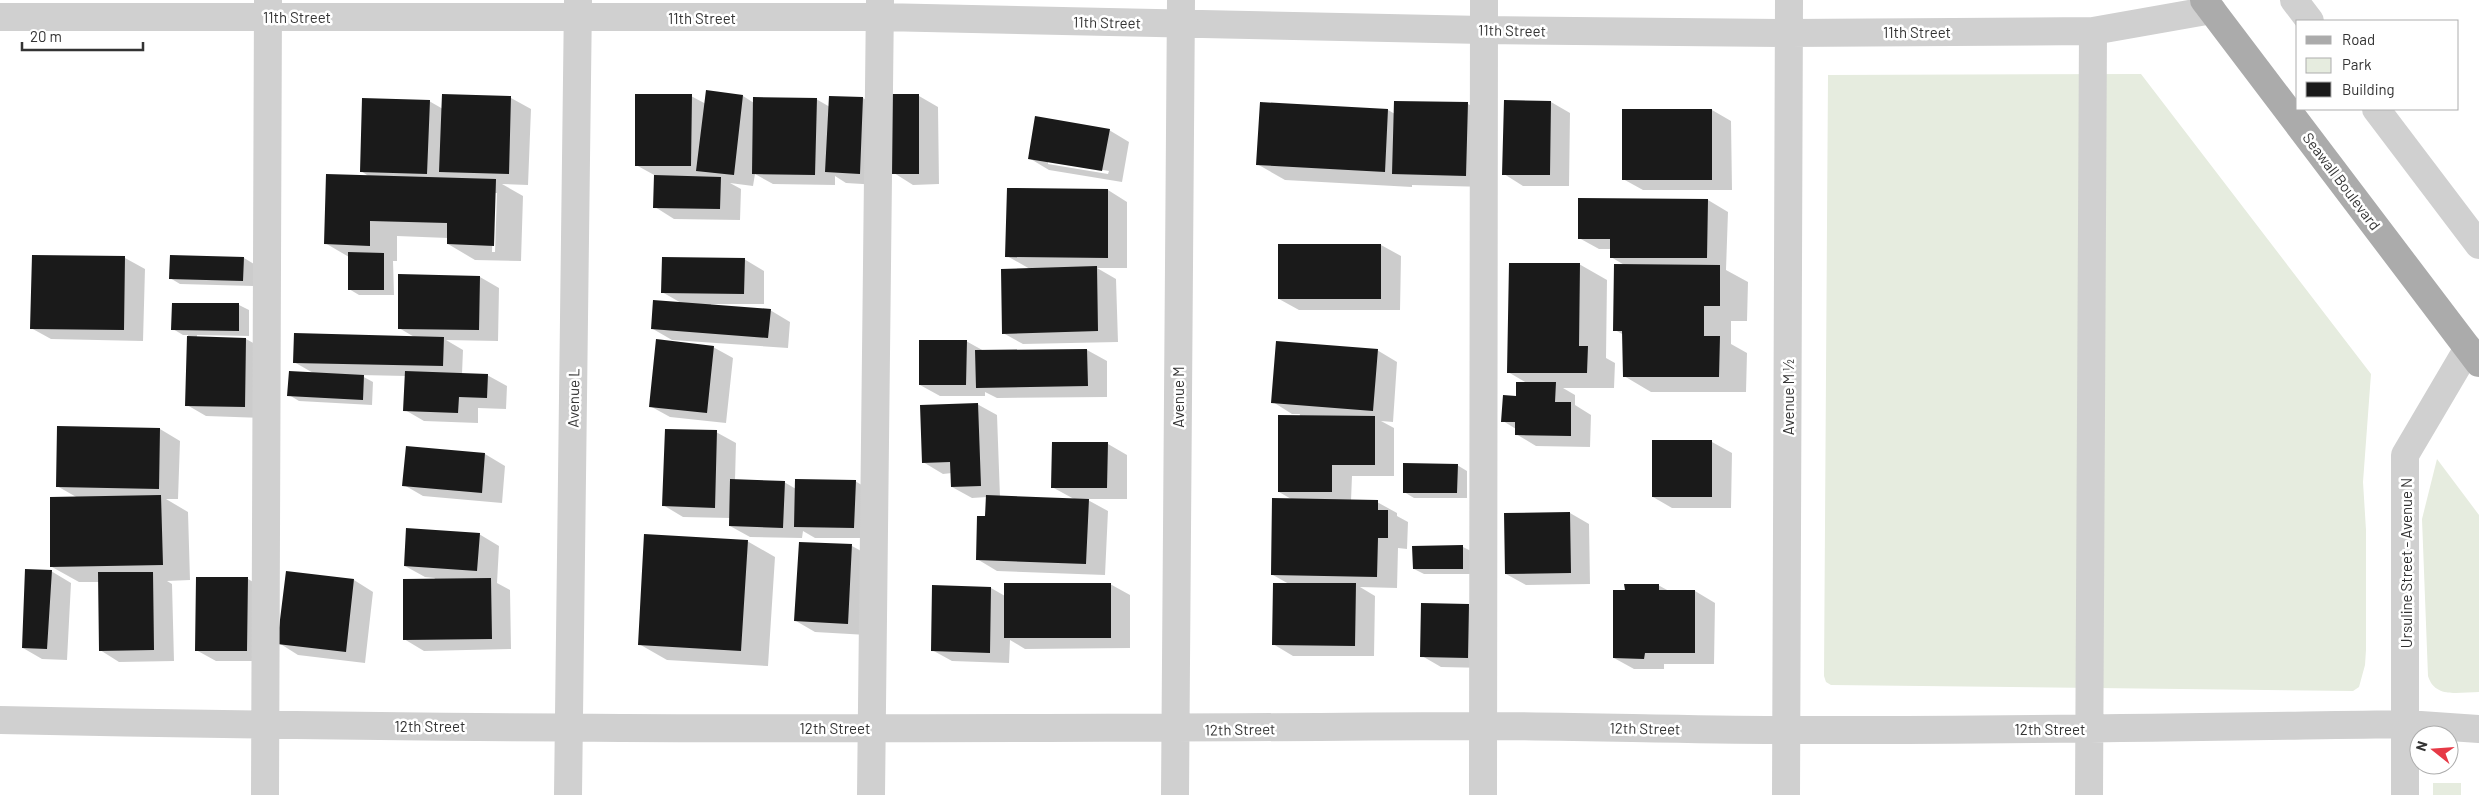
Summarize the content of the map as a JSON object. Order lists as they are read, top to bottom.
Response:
{
  "streets": {
    "main road": ["Seawall Boulevard"],
    "street": [
      "11th Street",
      "Avenue M",
      "Avenue M ½",
      "Avenue L",
      "Ursuline Street - Avenue N",
      "12th Street"
    ]
  },
  "crossings": [
    ["11th Street", "Seawall Boulevard"],
    ["11th Street", "Avenue M"],
    ["11th Street", "Avenue M ½"],
    ["11th Street", "Avenue L"],
    ["Seawall Boulevard", "Ursuline Street - Avenue N"],
    ["Avenue M", "12th Street"],
    ["Avenue M ½", "12th Street"],
    ["Avenue L", "12th Street"],
    ["Ursuline Street - Avenue N", "12th Street"]
  ],
  "legend": ["Road", "Park", "Building"],
  "scale_bar": "20 m",
  "north": "left"
}
